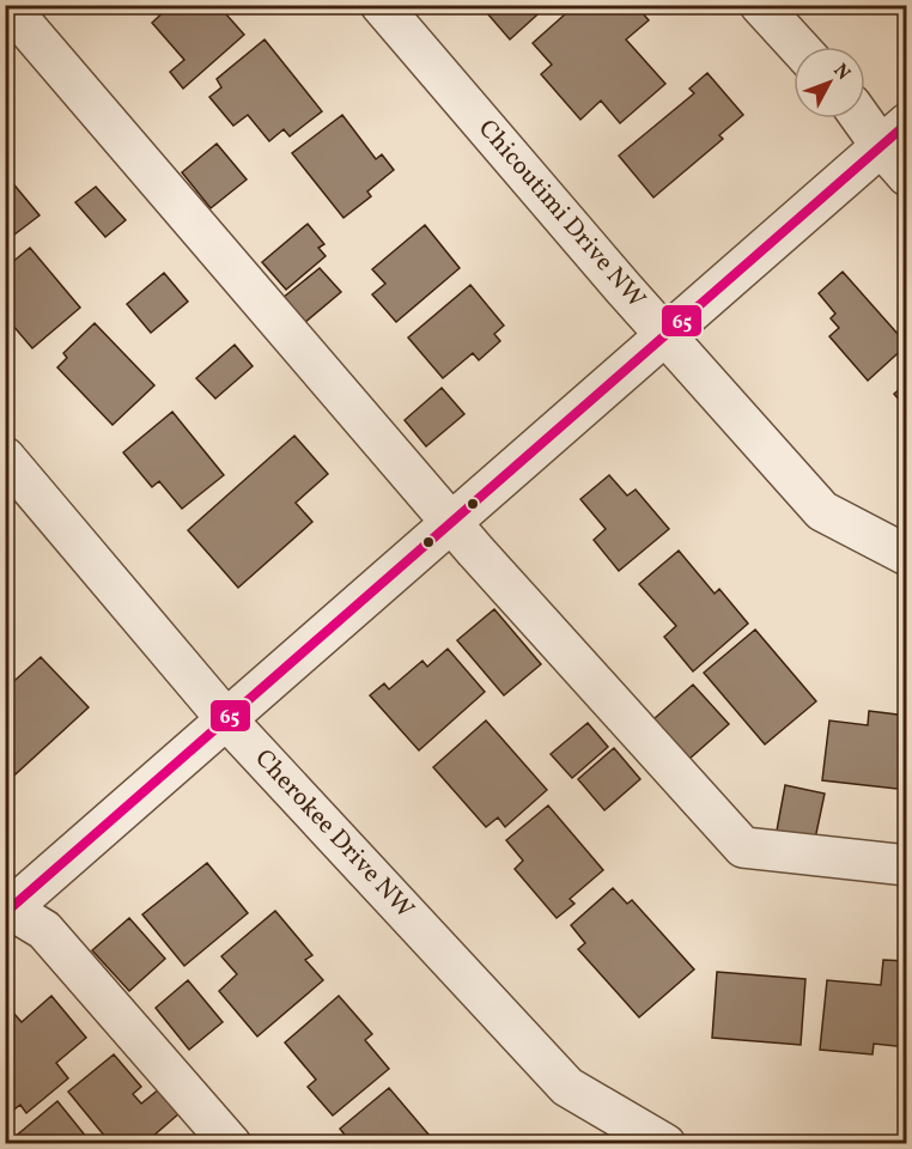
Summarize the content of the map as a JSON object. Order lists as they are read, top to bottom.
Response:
{
  "streets": {
    "street": ["Chicoutimi Drive NW", "Cherokee Drive NW"]
  },
  "lines": ["transit line 65"],
  "north": "top right"
}
